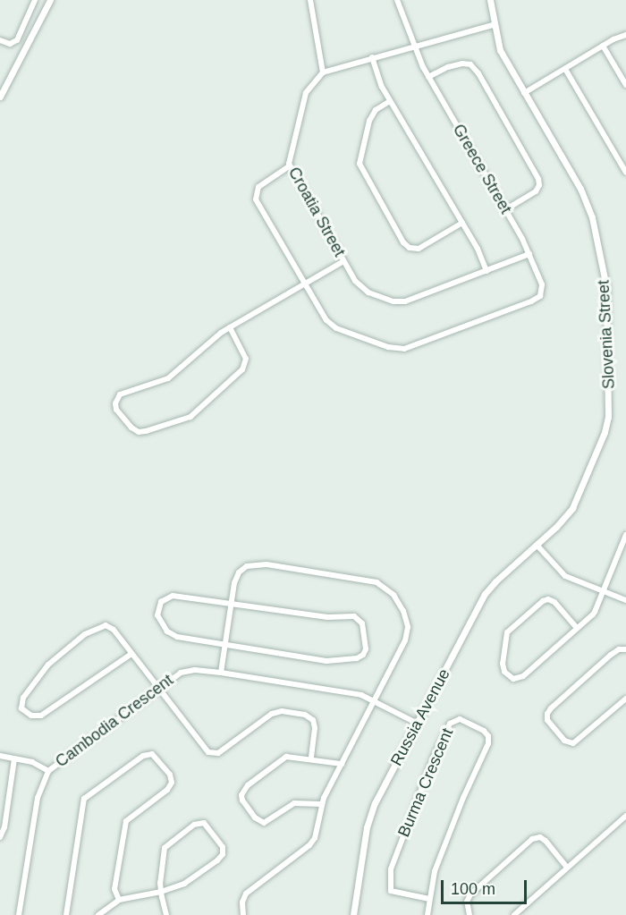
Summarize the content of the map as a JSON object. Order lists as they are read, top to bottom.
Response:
{
  "streets": {
    "street": [
      "Greece Street",
      "Croatia Street",
      "Slovenia Street",
      "Russia Avenue",
      "Cambodia Crescent",
      "Burma Crescent"
    ]
  },
  "crossings": [
    ["Greece Street", "Croatia Street"],
    ["Slovenia Street", "Russia Avenue"],
    ["Russia Avenue", "Cambodia Crescent"]
  ],
  "scale_bar": "100 m"
}
